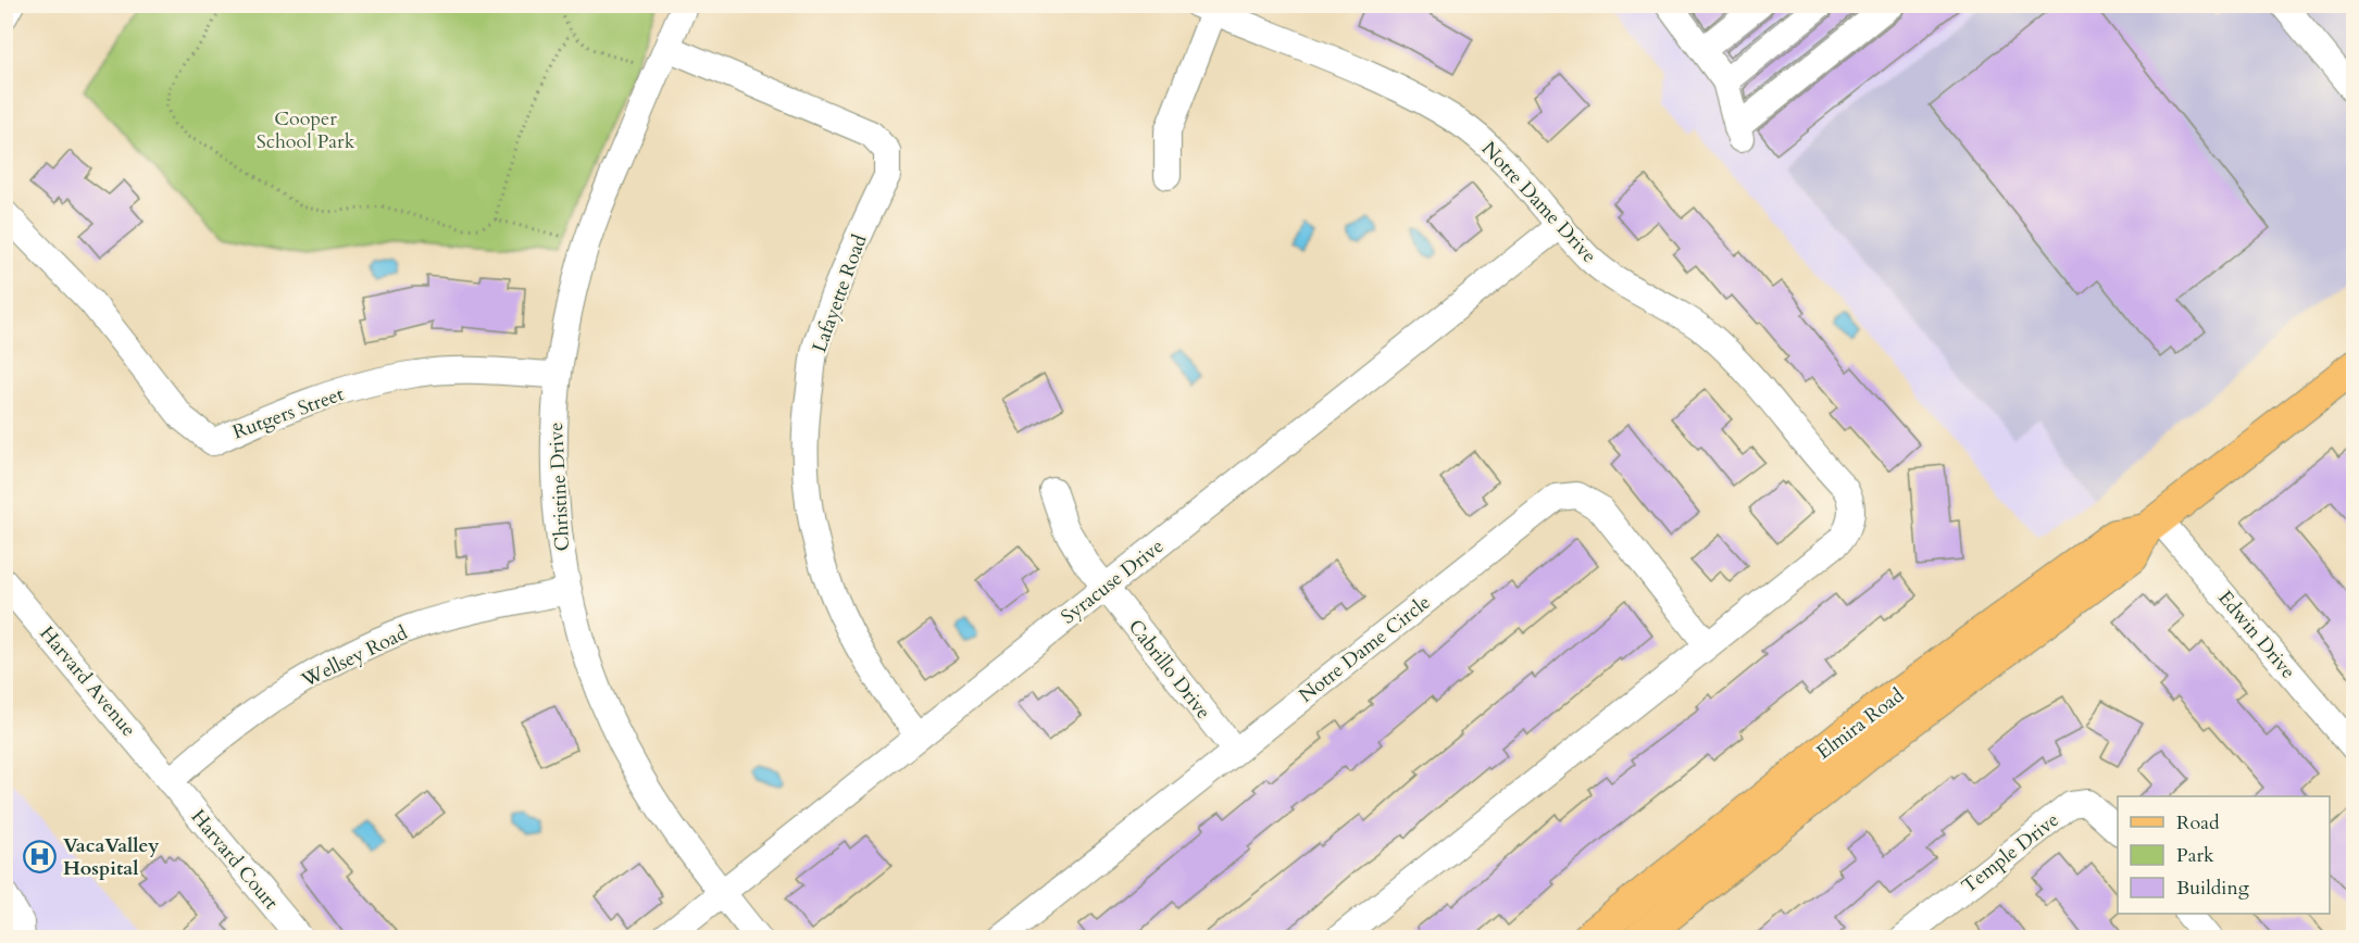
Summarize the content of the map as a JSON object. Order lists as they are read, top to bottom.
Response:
{
  "streets": {
    "main road": ["Elmira Road"],
    "street": [
      "Notre Dame Drive",
      "Lafayette Road",
      "Rutgers Street",
      "Christine Drive",
      "Syracuse Drive",
      "Edwin Drive",
      "Notre Dame Circle",
      "Wellsey Road",
      "Cabrillo Drive",
      "Harvard Avenue",
      "Temple Drive",
      "Harvard Court"
    ]
  },
  "crossings": [
    ["Notre Dame Drive", "Syracuse Drive"],
    ["Notre Dame Drive", "Notre Dame Circle"],
    ["Lafayette Road", "Christine Drive"],
    ["Lafayette Road", "Syracuse Drive"],
    ["Rutgers Street", "Christine Drive"],
    ["Christine Drive", "Syracuse Drive"],
    ["Christine Drive", "Wellsey Road"],
    ["Syracuse Drive", "Cabrillo Drive"],
    ["Edwin Drive", "Elmira Road"],
    ["Notre Dame Circle", "Cabrillo Drive"],
    ["Wellsey Road", "Harvard Avenue"],
    ["Wellsey Road", "Harvard Court"],
    ["Harvard Avenue", "Harvard Court"]
  ],
  "parks": ["Cooper School Park"],
  "places": {
    "hospital": ["VacaValley Hospital"]
  },
  "legend": ["Road", "Park", "Building"]
}
